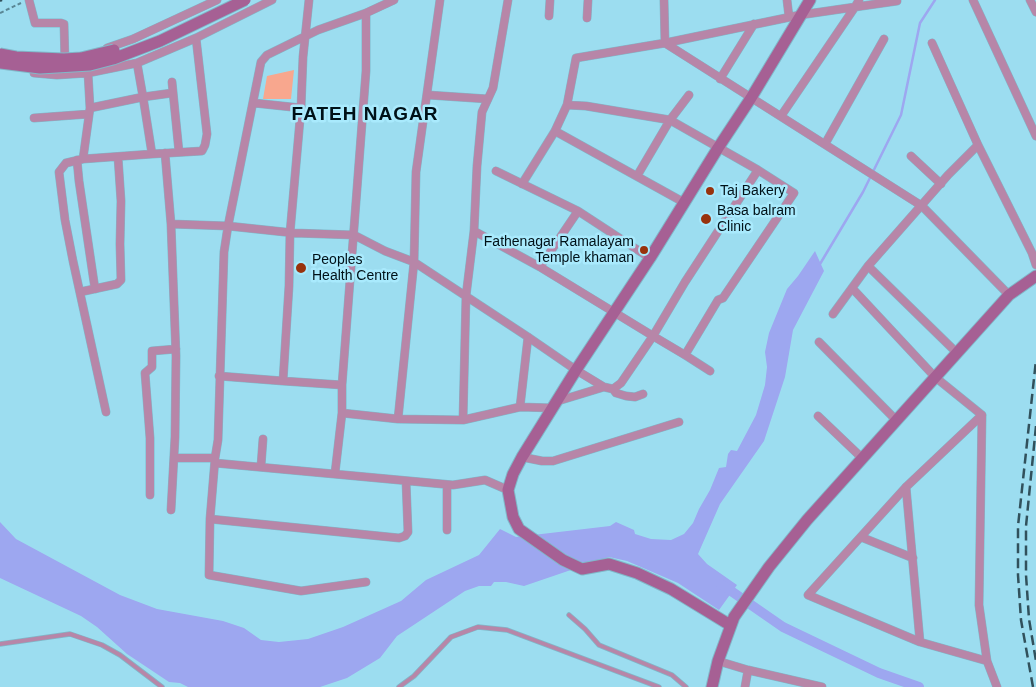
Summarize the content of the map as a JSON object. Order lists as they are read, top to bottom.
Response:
{
  "districts": ["FATEH NAGAR"],
  "places": [
    "Taj Bakery",
    "Basa balram Clinic",
    "Fathenagar Ramalayam Temple khaman",
    "Peoples Health Centre"
  ]
}
